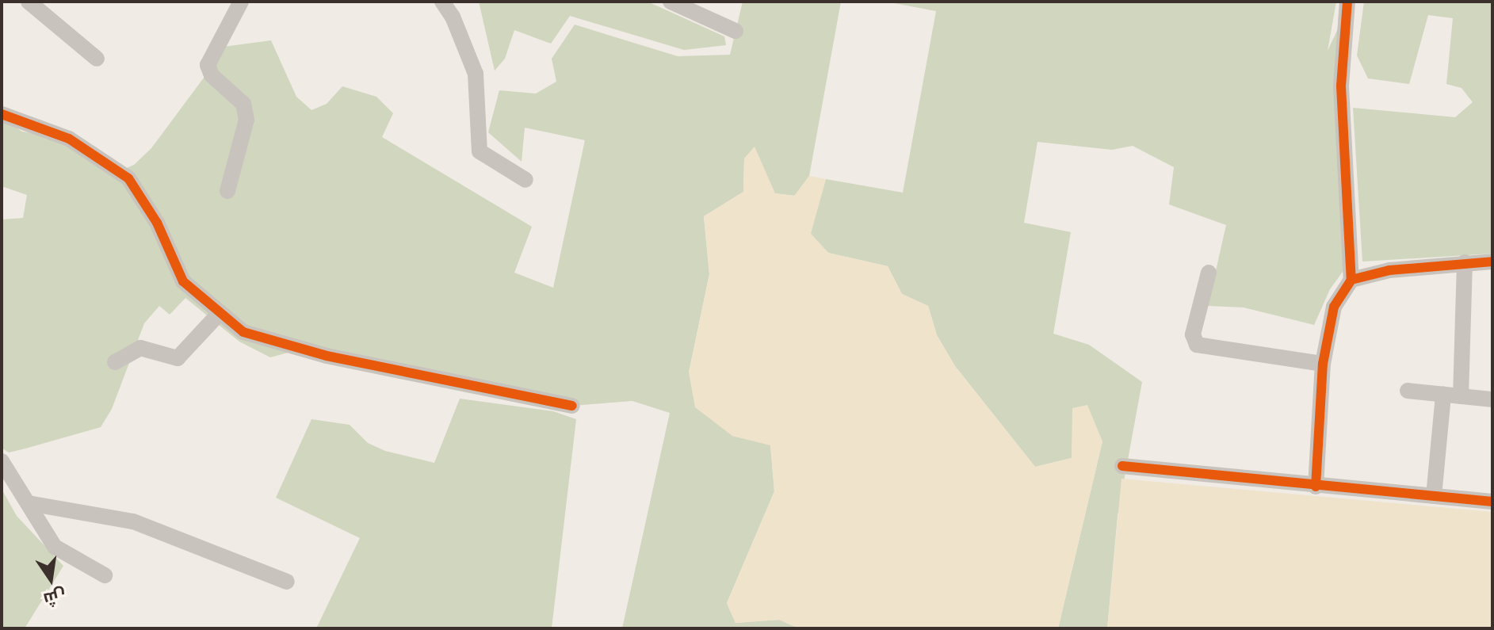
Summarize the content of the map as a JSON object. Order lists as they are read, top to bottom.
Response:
{
  "north": "bottom"
}
